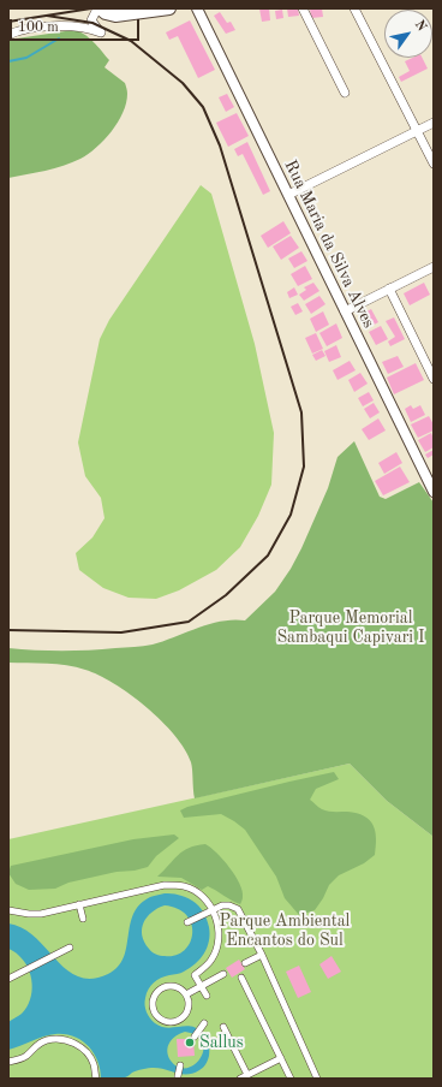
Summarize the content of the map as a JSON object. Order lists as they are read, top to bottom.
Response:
{
  "streets": {
    "street": ["Rua Maria da Silva Alves"]
  },
  "parks": ["Parque Memorial Sambaqui Capivari I", "Parque Ambiental Encantos do Sul"],
  "places": ["Sallus"],
  "scale_bar": "100 m",
  "north": "top right"
}
